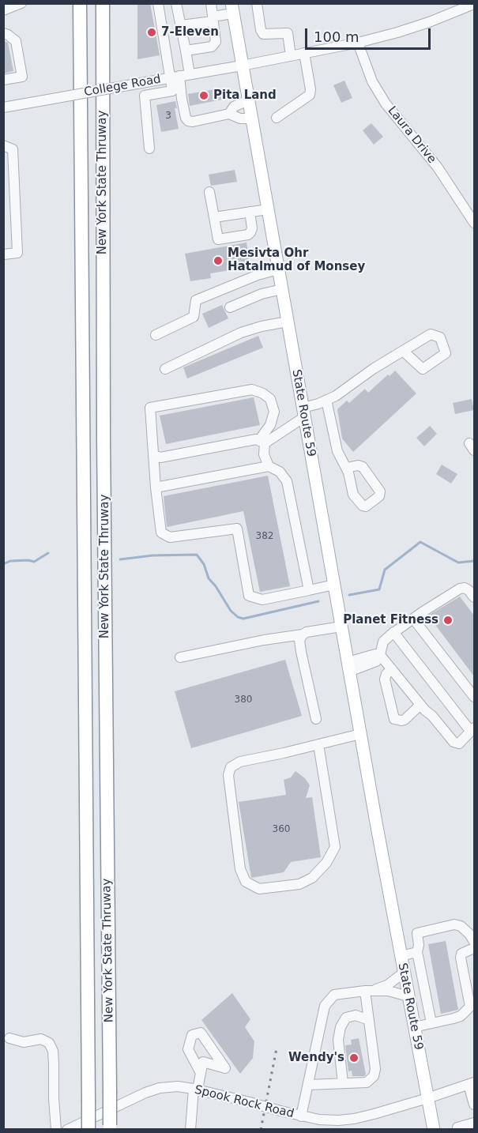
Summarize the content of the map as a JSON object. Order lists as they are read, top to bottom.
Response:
{
  "streets": {
    "highway": ["New York State Thruway"],
    "main road": ["State Route 59"],
    "street": ["College Road", "Laura Drive", "Spook Rock Road"]
  },
  "crossings": [
    ["College Road", "Laura Drive"],
    ["College Road", "State Route 59"],
    ["State Route 59", "Spook Rock Road"]
  ],
  "places": [
    "7-Eleven",
    "Pita Land",
    "Mesivta Ohr Hatalmud of Monsey",
    "Planet Fitness",
    "Wendy's"
  ],
  "house_numbers": [
    "3",
    "382",
    "380",
    "360"
  ],
  "scale_bar": "100 m"
}
